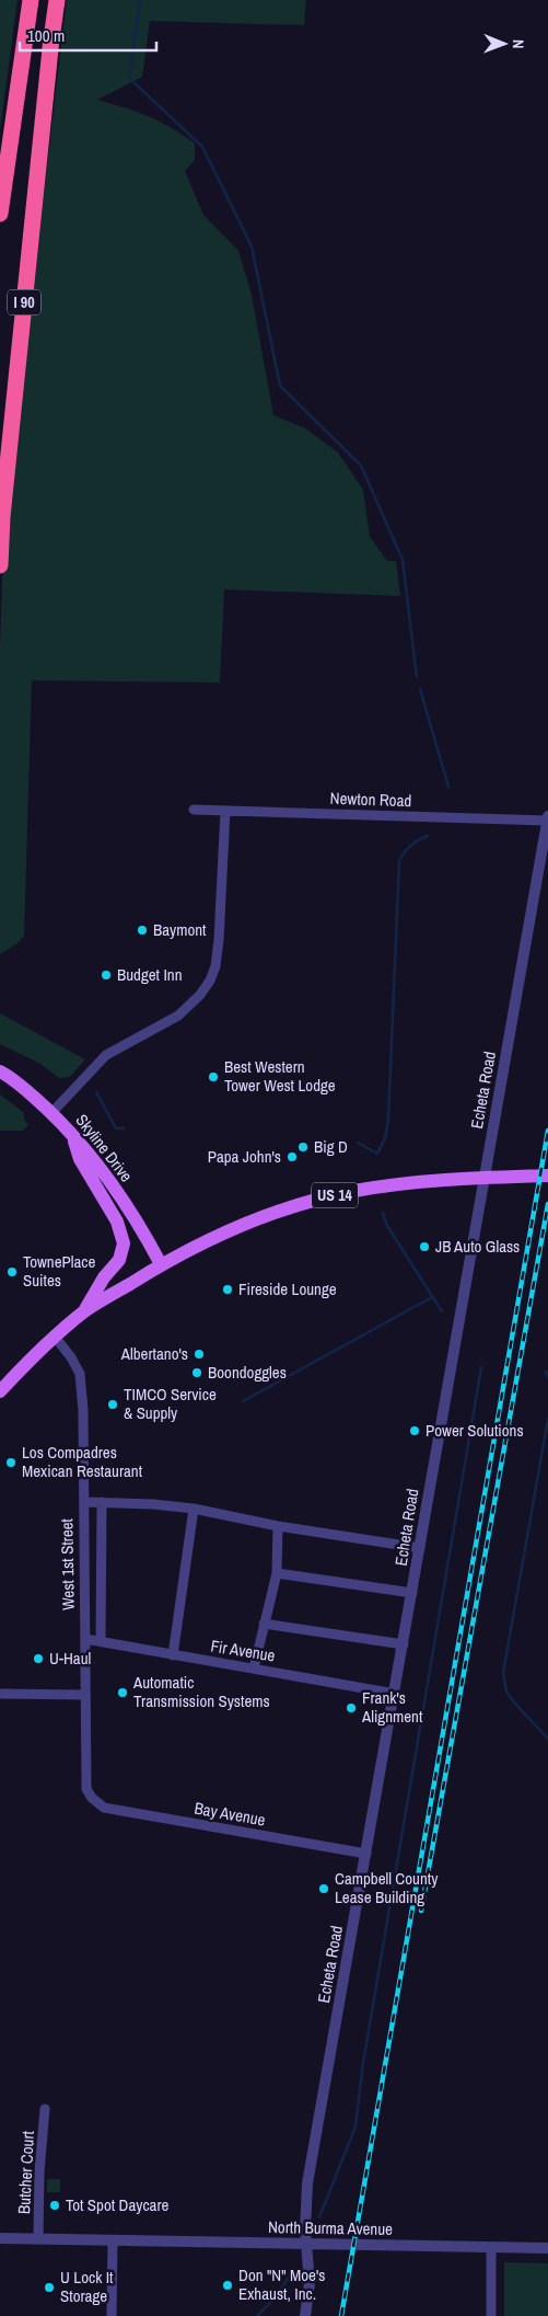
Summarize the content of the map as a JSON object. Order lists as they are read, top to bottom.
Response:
{
  "streets": {
    "highway": ["I 90"],
    "main road": ["Skyline Drive", "US 14"],
    "street": [
      "Newton Road",
      "Echeta Road",
      "West 1st Street",
      "Fir Avenue",
      "Bay Avenue",
      "Butcher Court",
      "North Burma Avenue"
    ]
  },
  "crossings": [
    ["Newton Road", "Echeta Road"],
    ["Echeta Road", "US 14"],
    ["Echeta Road", "Fir Avenue"],
    ["Echeta Road", "Bay Avenue"],
    ["Echeta Road", "North Burma Avenue"],
    ["Skyline Drive", "US 14"],
    ["West 1st Street", "Fir Avenue"],
    ["West 1st Street", "Bay Avenue"],
    ["Butcher Court", "North Burma Avenue"]
  ],
  "places": [
    "Baymont",
    "Budget Inn",
    "Best Western Tower West Lodge",
    "Big D",
    "Papa John's",
    "JB Auto Glass",
    "TownePlace Suites",
    "Fireside Lounge",
    "Albertano's",
    "Boondoggles",
    "TIMCO Service & Supply",
    "Power Solutions",
    "Los Compadres Mexican Restaurant",
    "U-Haul",
    "Automatic Transmission Systems",
    "Frank's Alignment",
    "Campbell County Lease Building",
    "Tot Spot Daycare",
    "Don \"N\" Moe's Exhaust, Inc.",
    "U Lock It Storage"
  ],
  "scale_bar": "100 m",
  "north": "right"
}
